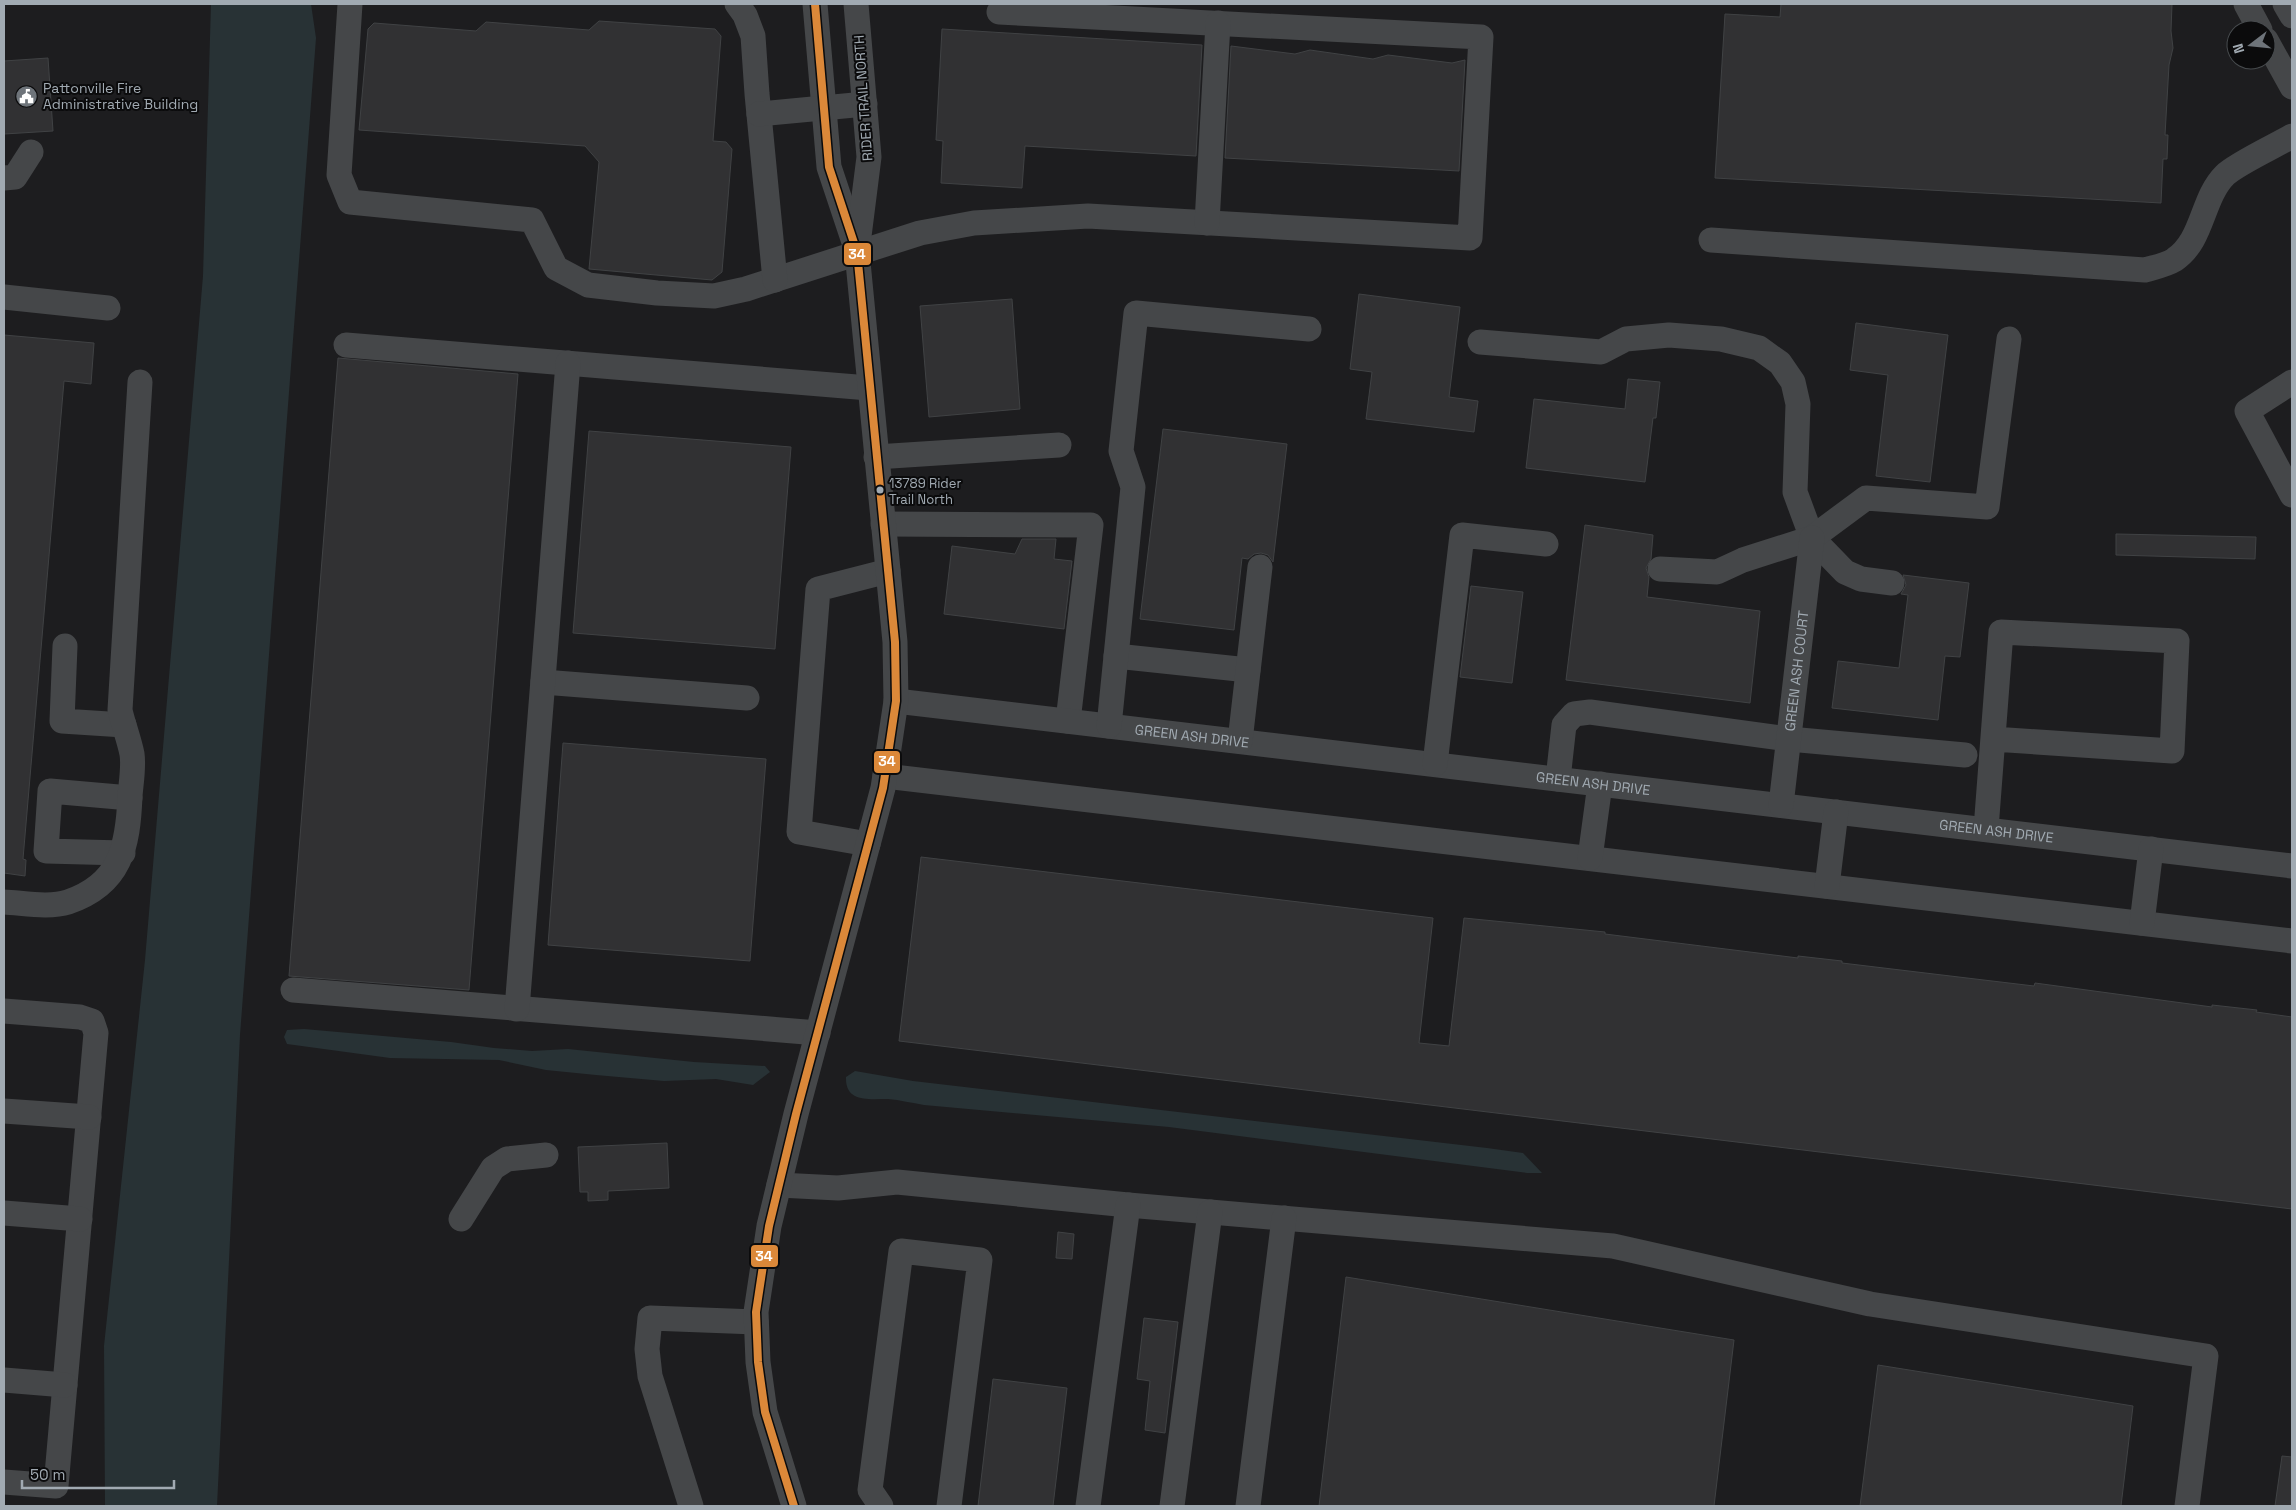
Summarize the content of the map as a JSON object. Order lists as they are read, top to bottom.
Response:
{
  "streets": {
    "street": ["RIDER TRAIL NORTH", "GREEN ASH COURT", "GREEN ASH DRIVE"]
  },
  "crossings": [
    ["RIDER TRAIL NORTH", "GREEN ASH DRIVE"],
    ["GREEN ASH COURT", "GREEN ASH DRIVE"]
  ],
  "places": {
    "public building": ["Pattonville Fire Administrative Building"],
    "other": ["13789 Rider Trail North"]
  },
  "lines": ["transit line 34"],
  "scale_bar": "50 m",
  "north": "left"
}
